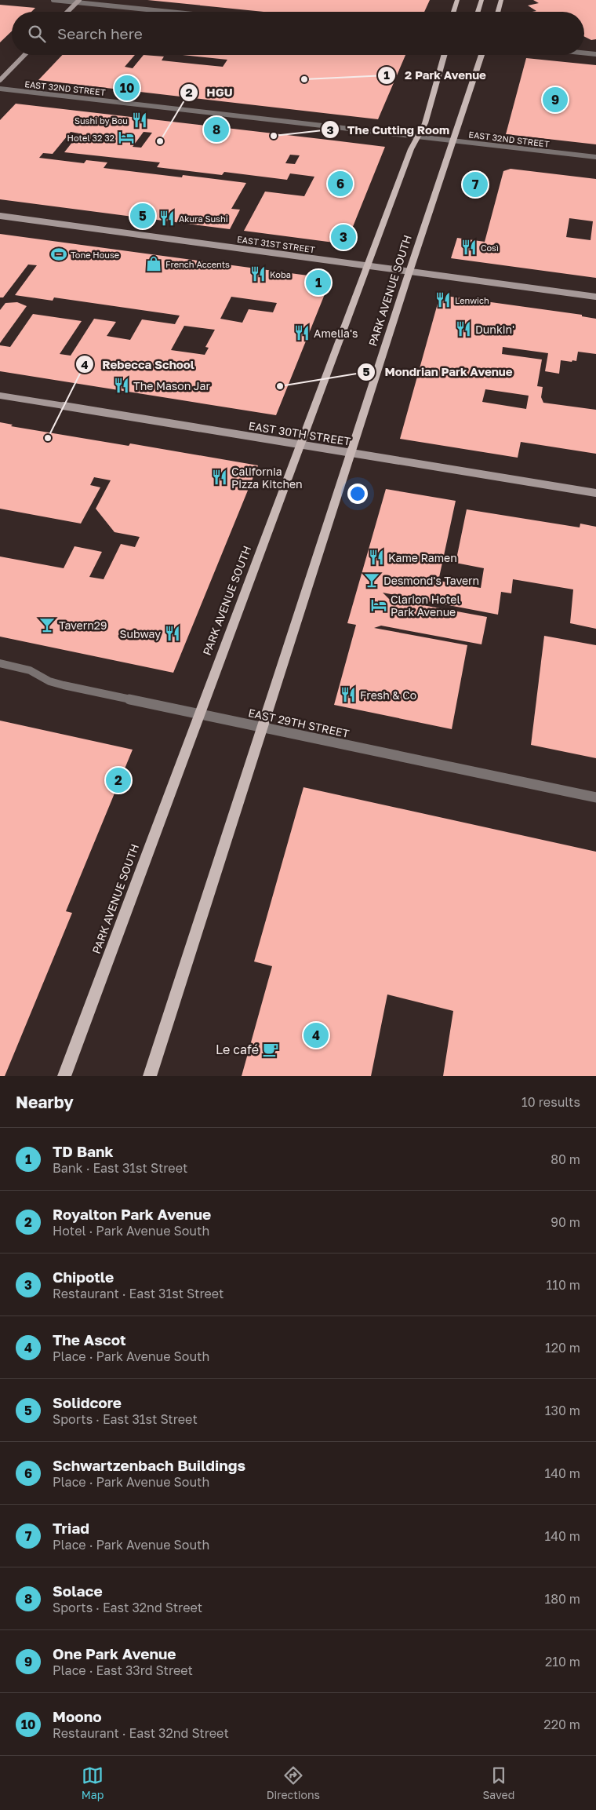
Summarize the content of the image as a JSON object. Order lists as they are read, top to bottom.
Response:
{
  "streets": {
    "main road": ["PARK AVENUE SOUTH"],
    "street": [
      "EAST 32ND STREET",
      "EAST 31ST STREET",
      "EAST 30TH STREET",
      "EAST 29TH STREET"
    ]
  },
  "crossings": [
    ["EAST 32ND STREET", "PARK AVENUE SOUTH"],
    ["EAST 31ST STREET", "PARK AVENUE SOUTH"],
    ["PARK AVENUE SOUTH", "EAST 30TH STREET"],
    ["PARK AVENUE SOUTH", "EAST 29TH STREET"]
  ],
  "places": {
    "other": [
      "2 Park Avenue",
      "The Cutting Room",
      "HGU",
      "Mondrian Park Avenue",
      "Rebecca School"
    ],
    "restaurant": [
      "Sushi by Bou",
      "Akura Sushi",
      "Così",
      "Koba",
      "Lenwich",
      "Dunkin'",
      "Amelia's",
      "The Mason Jar",
      "California Pizza Kitchen",
      "Kame Ramen",
      "Subway",
      "Fresh & Co"
    ],
    "hotel": ["Hotel 32 32", "Clarion Hotel Park Avenue"],
    "sports": ["Tone House"],
    "shop": ["French Accents"],
    "bar": ["Desmond's Tavern", "Tavern29"],
    "cafe": ["Le café"]
  },
  "page": {
    "search": "Search here",
    "pins": [
      "10",
      "9",
      "8",
      "6",
      "7",
      "5",
      "3",
      "1",
      "2",
      "4"
    ],
    "heading": ["Nearby", "10 results"],
    "list": [
      {
        "mark": "1",
        "name": "TD Bank",
        "note": "Bank · East 31st Street",
        "value": "80 m"
      },
      {
        "mark": "2",
        "name": "Royalton Park Avenue",
        "note": "Hotel · Park Avenue South",
        "value": "90 m"
      },
      {
        "mark": "3",
        "name": "Chipotle",
        "note": "Restaurant · East 31st Street",
        "value": "110 m"
      },
      {
        "mark": "4",
        "name": "The Ascot",
        "note": "Place · Park Avenue South",
        "value": "120 m"
      },
      {
        "mark": "5",
        "name": "Solidcore",
        "note": "Sports · East 31st Street",
        "value": "130 m"
      },
      {
        "mark": "6",
        "name": "Schwartzenbach Buildings",
        "note": "Place · Park Avenue South",
        "value": "140 m"
      },
      {
        "mark": "7",
        "name": "Triad",
        "note": "Place · Park Avenue South",
        "value": "140 m"
      },
      {
        "mark": "8",
        "name": "Solace",
        "note": "Sports · East 32nd Street",
        "value": "180 m"
      },
      {
        "mark": "9",
        "name": "One Park Avenue",
        "note": "Place · East 33rd Street",
        "value": "210 m"
      },
      {
        "mark": "10",
        "name": "Moono",
        "note": "Restaurant · East 32nd Street",
        "value": "220 m"
      }
    ],
    "nav": ["Map", "Directions", "Saved"]
  }
}
